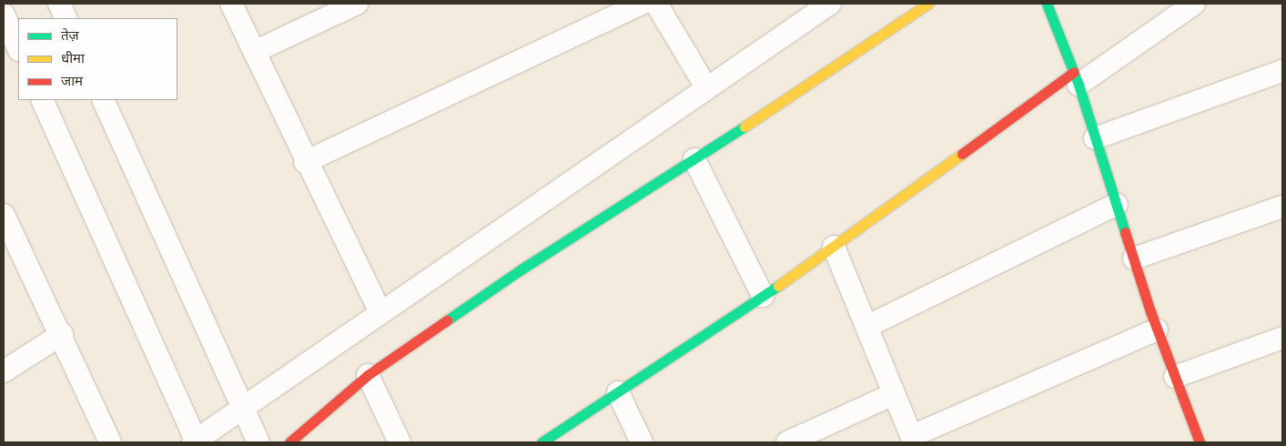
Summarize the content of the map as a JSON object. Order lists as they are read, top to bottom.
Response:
{
  "legend": ["तेज़", "धीमा", "जाम"]
}
